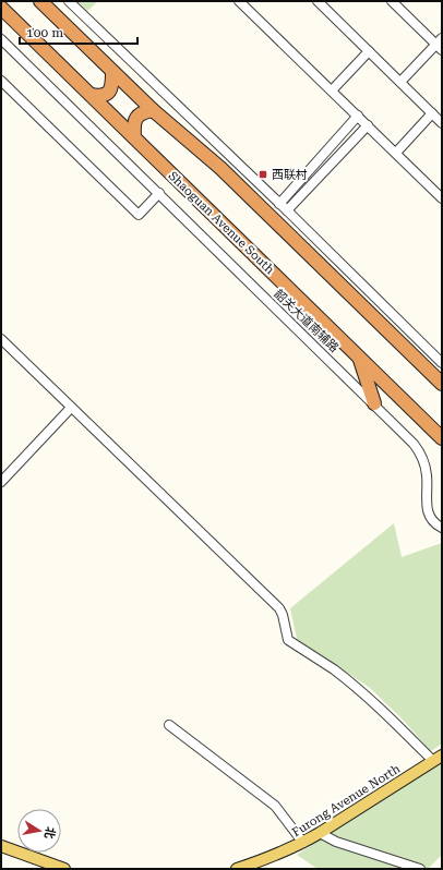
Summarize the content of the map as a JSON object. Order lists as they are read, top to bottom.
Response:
{
  "streets": {
    "highway": ["Shaoguan Avenue South"],
    "main road": ["Furong Avenue North"],
    "street": ["韶关大道南辅路"]
  },
  "places": {
    "transit": ["西联村"]
  },
  "scale_bar": "100 m",
  "north": "right"
}
